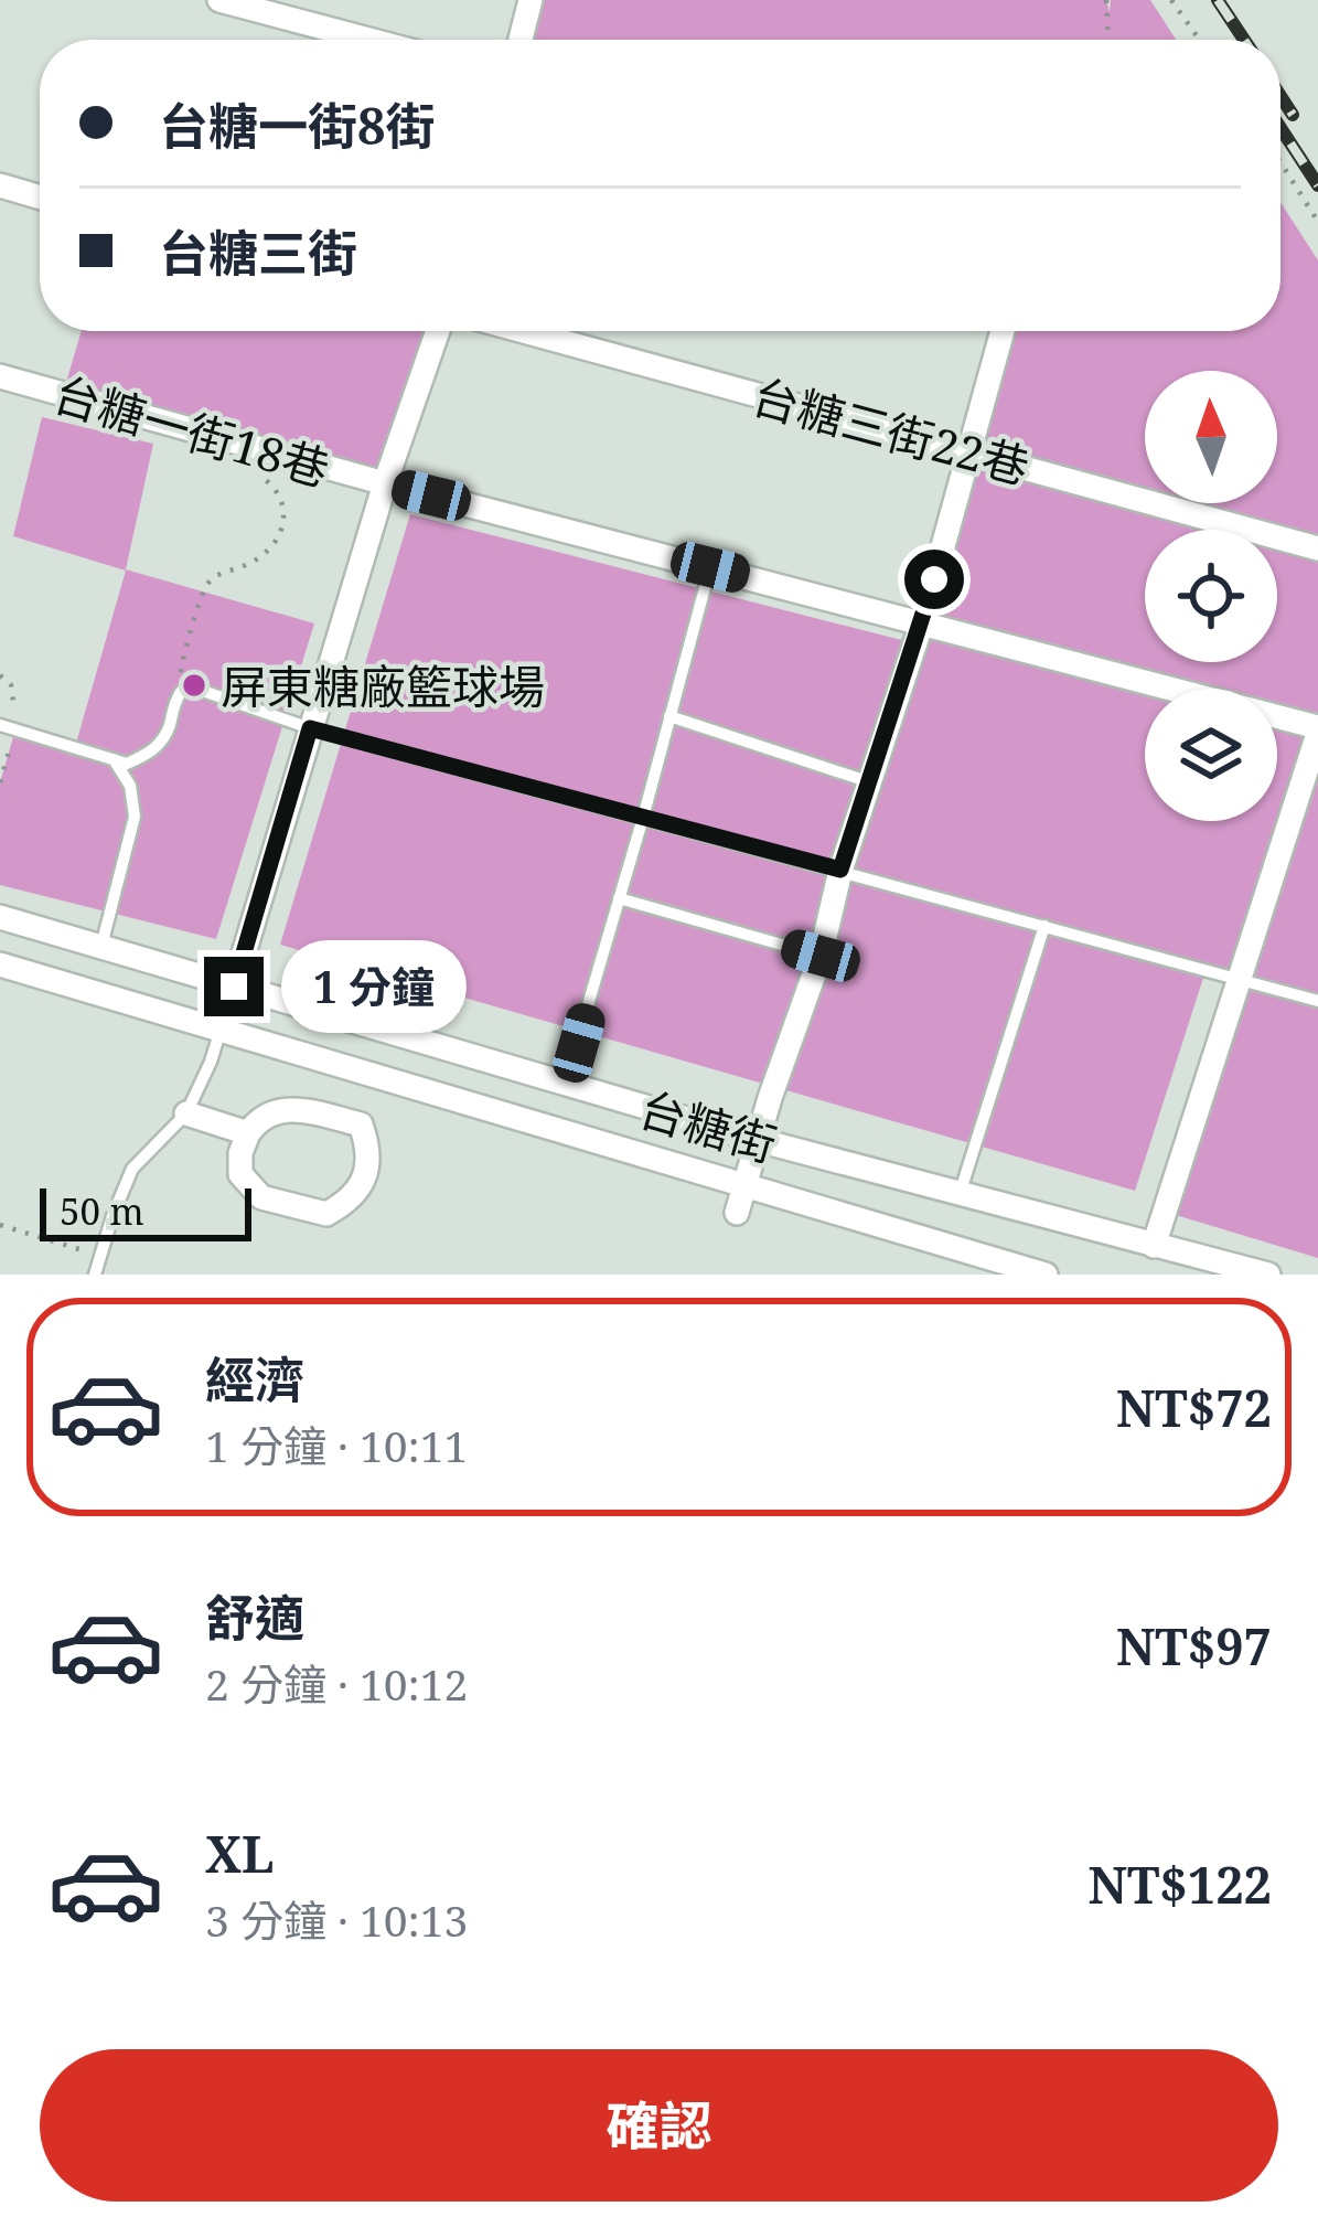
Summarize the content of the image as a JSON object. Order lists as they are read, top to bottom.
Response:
{
  "streets": {
    "street": ["台糖一街18巷", "台糖三街22巷", "台糖街"]
  },
  "places": ["屏東糖廠籃球場"],
  "scale_bar": "50 m",
  "north": "top",
  "page": {
    "banner": ["台糖一街8街", "台糖三街"],
    "bubble": "1 分鐘",
    "scale": "50 m",
    "list": [
      {
        "name": "經濟",
        "note": "1 分鐘 · 10:11",
        "value": "NT$72"
      },
      {
        "name": "舒適",
        "note": "2 分鐘 · 10:12",
        "value": "NT$97"
      },
      {
        "name": "XL",
        "note": "3 分鐘 · 10:13",
        "value": "NT$122"
      }
    ],
    "buttons": "確認"
  }
}
